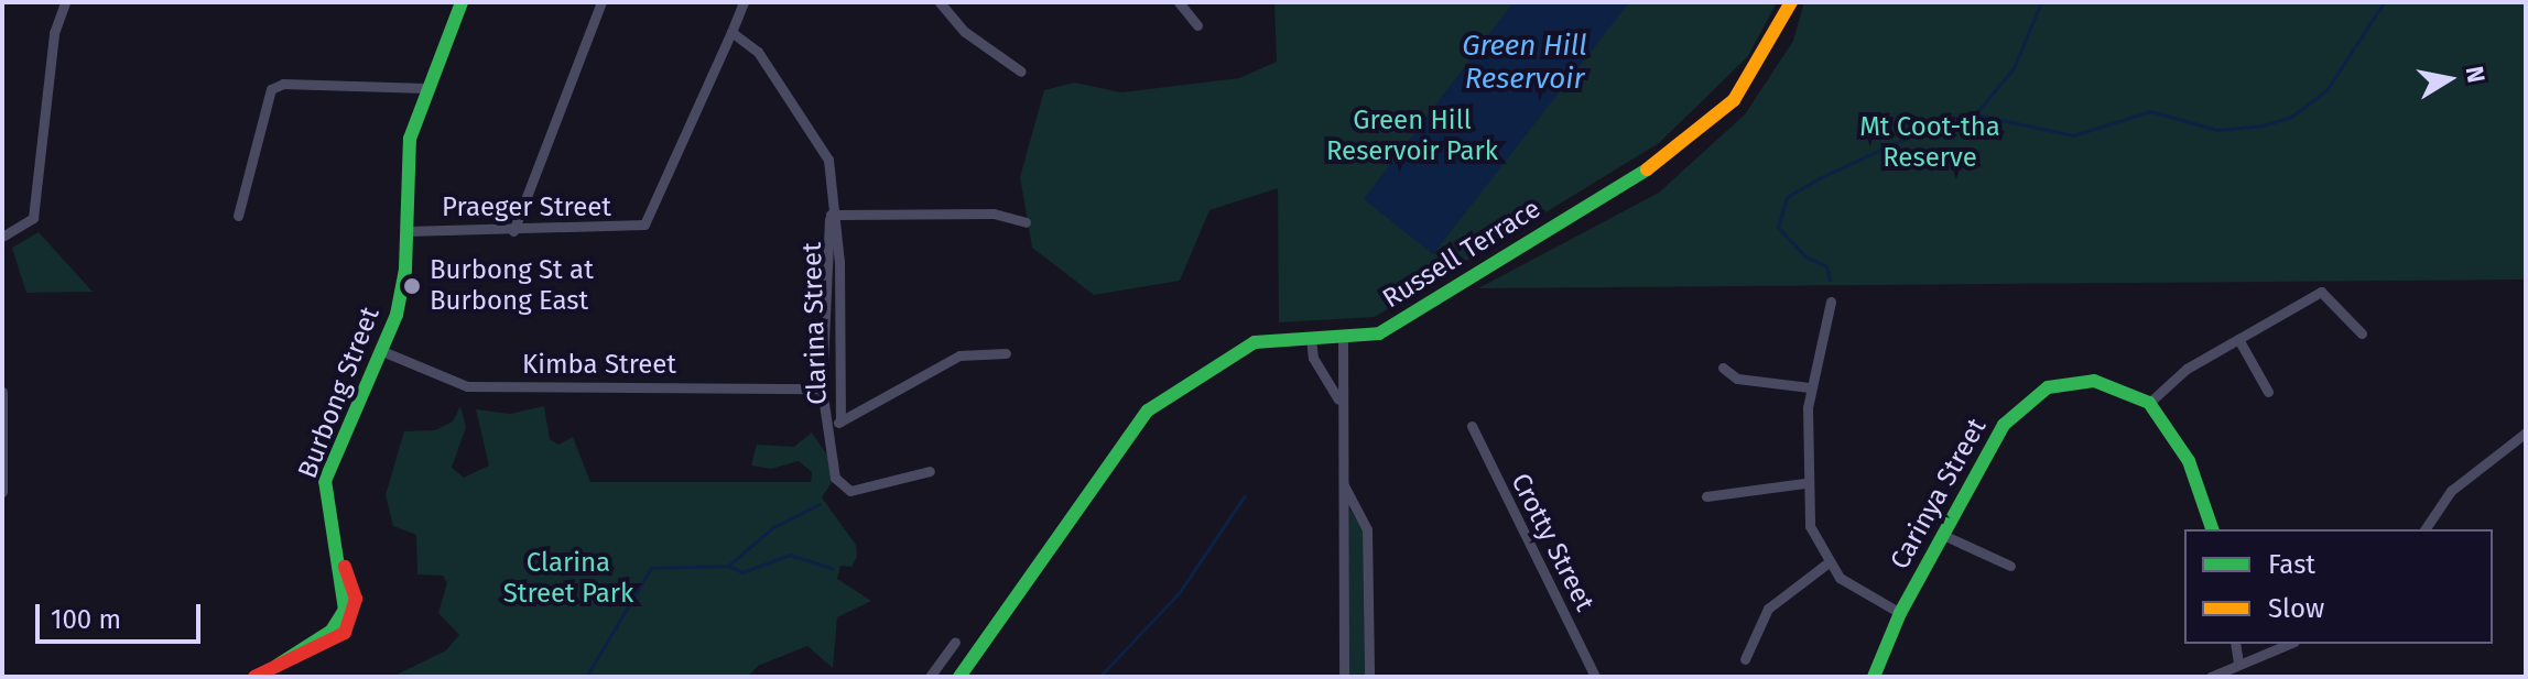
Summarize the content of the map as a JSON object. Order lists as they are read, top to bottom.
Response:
{
  "streets": {
    "street": [
      "Praeger Street",
      "Russell Terrace",
      "Clarina Street",
      "Kimba Street",
      "Burbong Street",
      "Carinya Street",
      "Crotty Street"
    ]
  },
  "crossings": [
    ["Praeger Street", "Clarina Street"],
    ["Praeger Street", "Burbong Street"],
    ["Clarina Street", "Kimba Street"],
    ["Kimba Street", "Burbong Street"]
  ],
  "water": ["Green Hill Reservoir"],
  "parks": ["Green Hill Reservoir Park", "Mt Coot-tha Reserve", "Clarina Street Park"],
  "places": ["Burbong St at Burbong East"],
  "legend": ["Fast", "Slow"],
  "scale_bar": "100 m",
  "north": "right"
}
